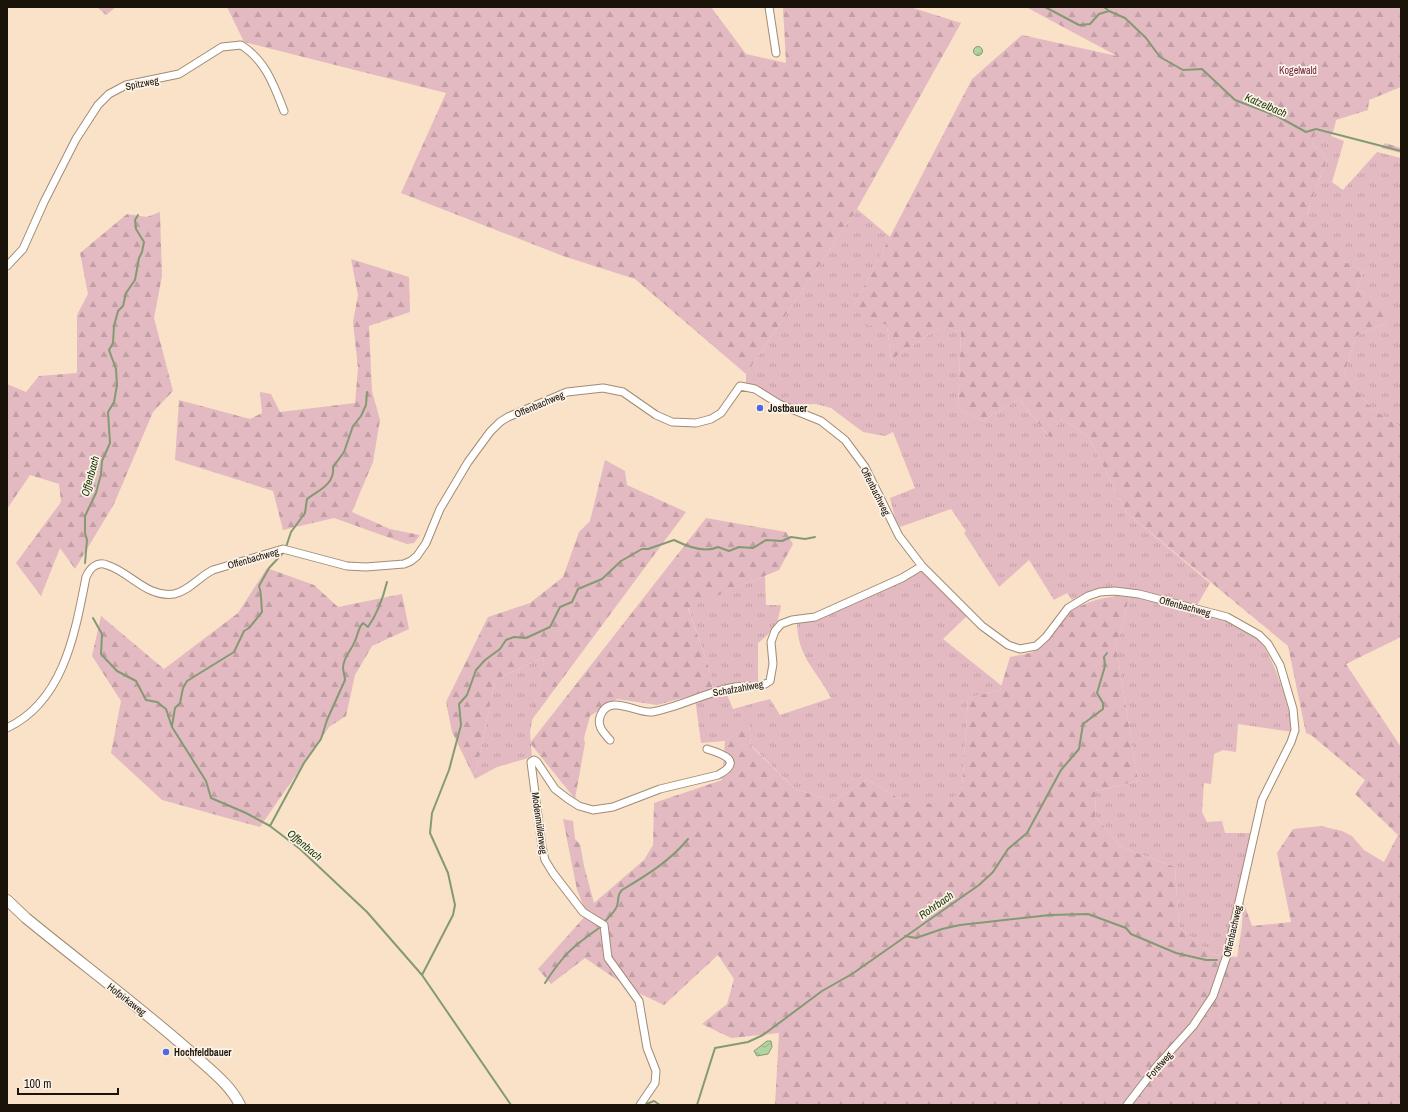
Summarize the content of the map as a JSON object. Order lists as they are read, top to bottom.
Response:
{
  "streets": {
    "street": [
      "Spitzweg",
      "Offenbachweg",
      "Schafzahlweg",
      "Modenmüllerweg",
      "Hofpirkaweg",
      "Forstweg"
    ]
  },
  "crossings": [
    ["Offenbachweg", "Schafzahlweg"],
    ["Offenbachweg", "Forstweg"]
  ],
  "water": ["Katzelbach", "Offenbach", "Rohrbach"],
  "parks": ["Kogelwald"],
  "places": ["Jostbauer", "Hochfeldbauer"],
  "scale_bar": "100 m"
}
